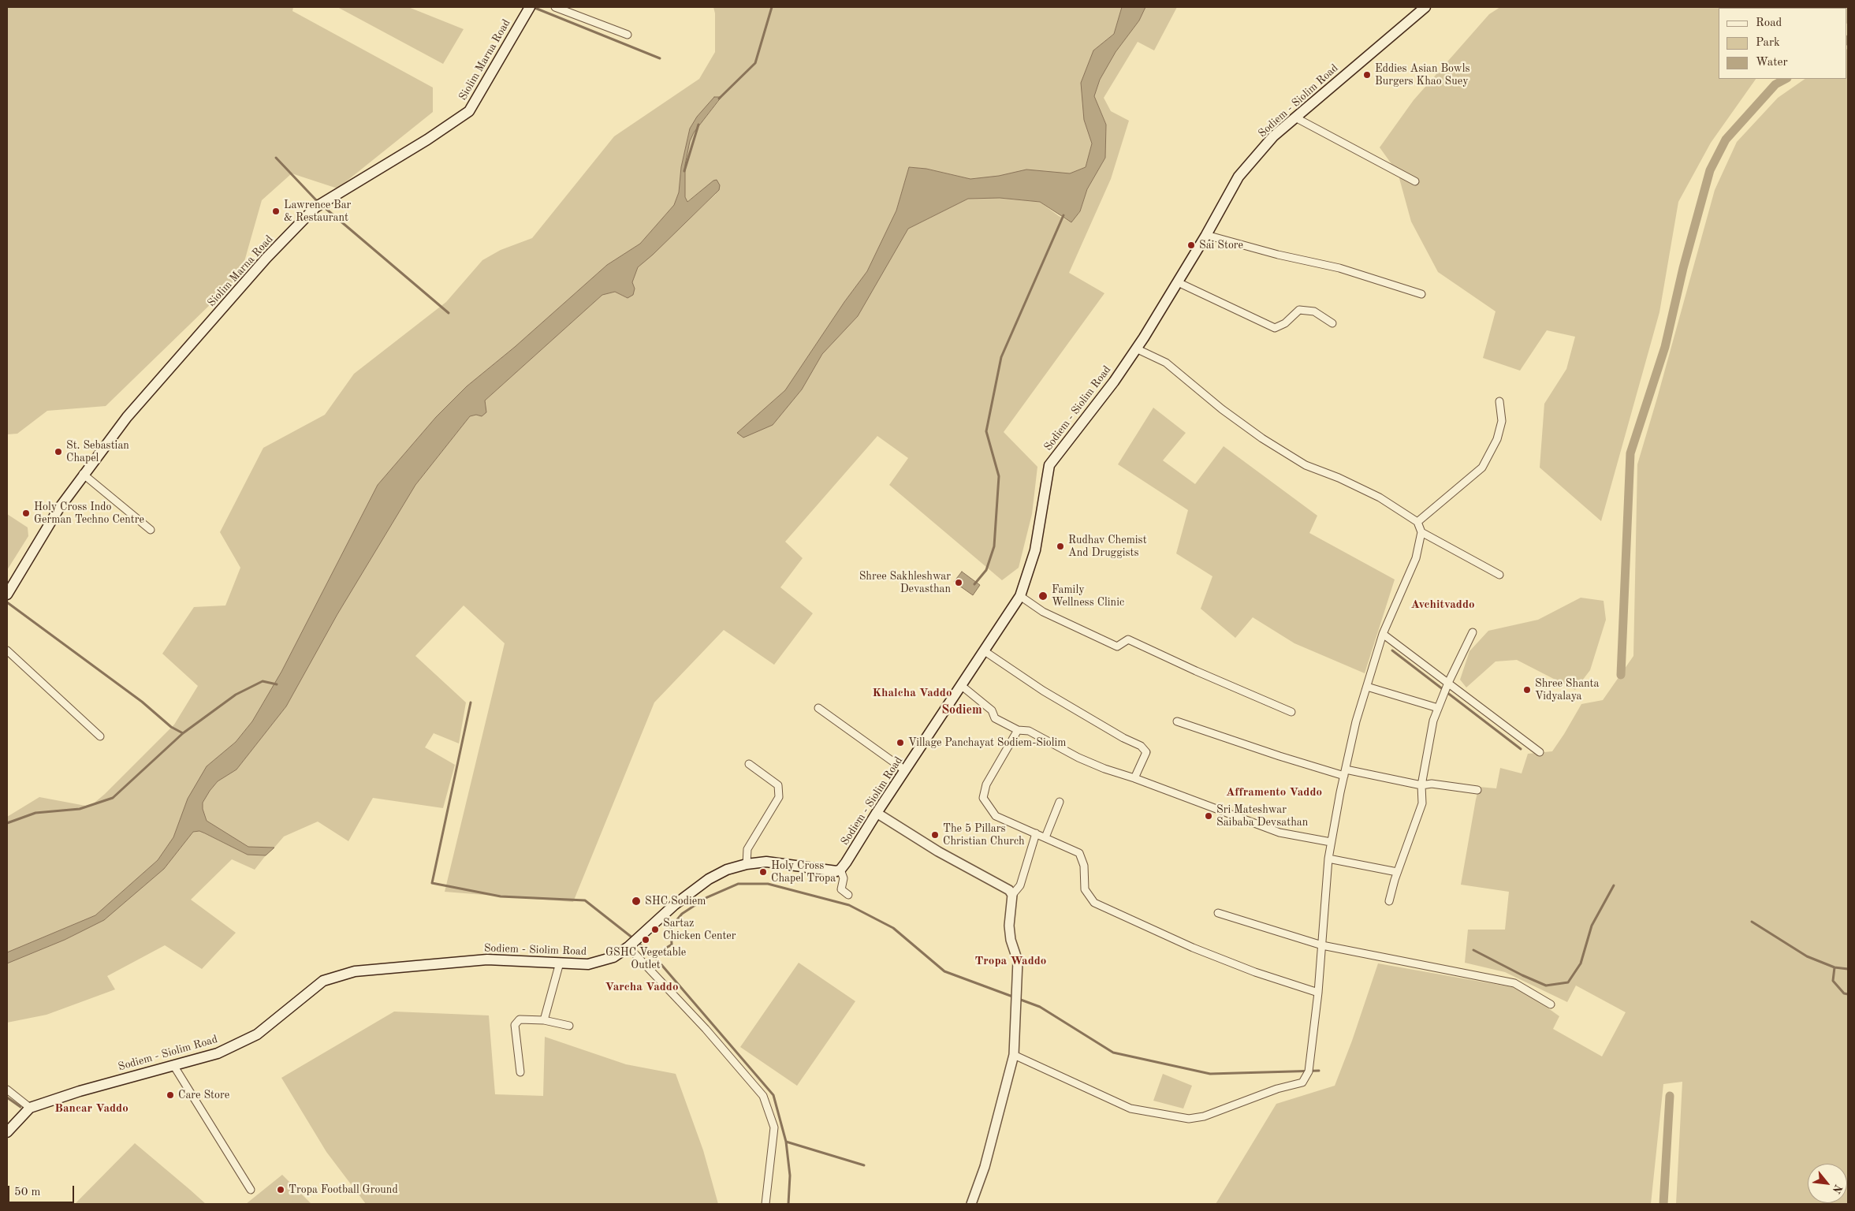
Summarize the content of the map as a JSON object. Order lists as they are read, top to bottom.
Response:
{
  "streets": {
    "main road": ["Siolim Marna Road", "Sodiem - Siolim Road"]
  },
  "districts": [
    "Avchitvaddo",
    "Khalcha Vaddo",
    "Sodiem",
    "Afframento Vaddo",
    "Tropa Waddo",
    "Varcha Vaddo",
    "Bancar Vaddo"
  ],
  "places": [
    "Eddies Asian Bowls Burgers Khao Suey",
    "Lawrence Bar & Restaurant",
    "Sai Store",
    "St. Sebastian Chapel",
    "Holy Cross Indo German Techno Centre",
    "Rudhav Chemist And Druggists",
    "Shree Sakhleshwar Devasthan",
    "Family Wellness Clinic",
    "Shree Shanta Vidyalaya",
    "Village Panchayat Sodiem-Siolim",
    "Sri Mateshwar Saibaba Devsathan",
    "The 5 Pillars Christian Church",
    "Holy Cross Chapel Tropa",
    "SHC Sodiem",
    "Sartaz Chicken Center",
    "GSHC Vegetable Outlet",
    "Care Store",
    "Tropa Football Ground"
  ],
  "legend": ["Road", "Park", "Water"],
  "scale_bar": "50 m",
  "north": "bottom right"
}
